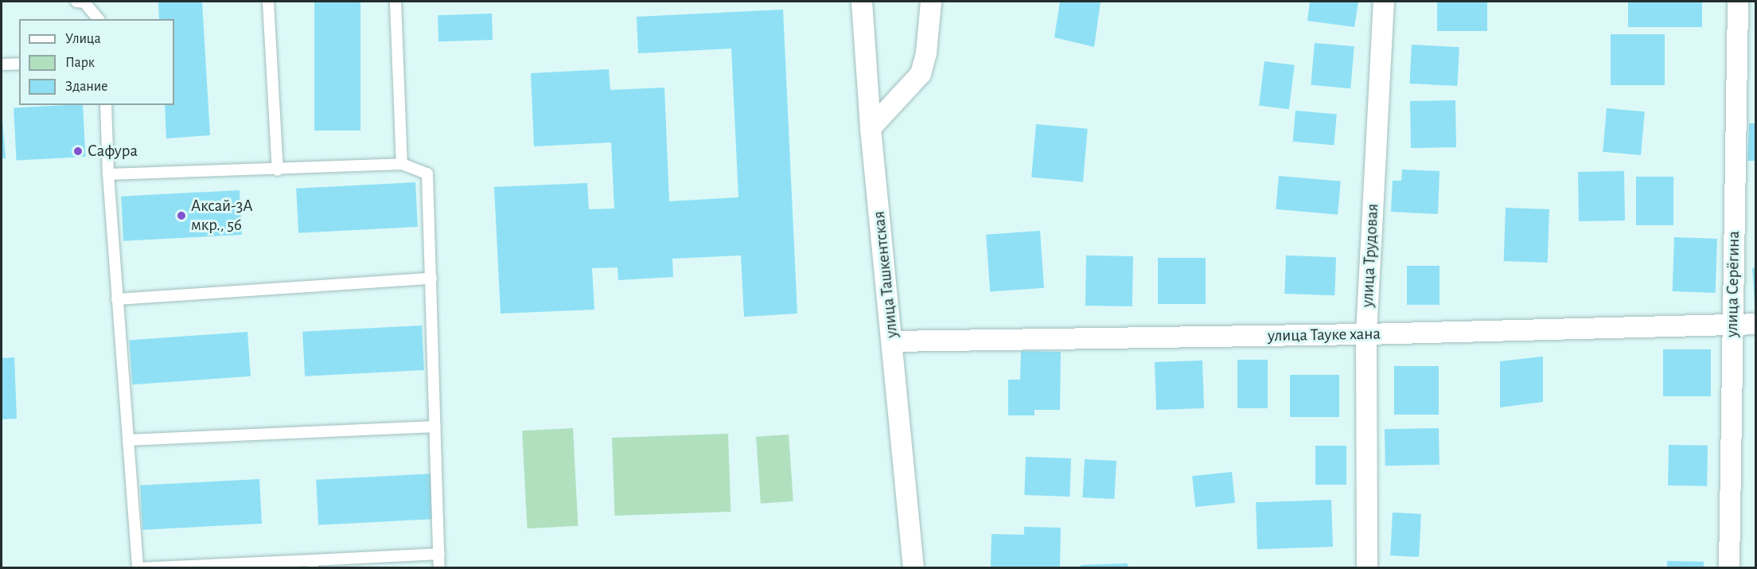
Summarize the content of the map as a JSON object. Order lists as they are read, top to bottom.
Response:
{
  "streets": {
    "street": [
      "улица Трудовая",
      "улица Ташкентская",
      "улица Серёгина",
      "улица Тауке хана"
    ]
  },
  "crossings": [
    ["улица Трудовая", "улица Тауке хана"],
    ["улица Ташкентская", "улица Тауке хана"],
    ["улица Серёгина", "улица Тауке хана"]
  ],
  "places": ["Сафура", "Аксай-3А мкр., 56"],
  "legend": ["Улица", "Парк", "Здание"]
}
